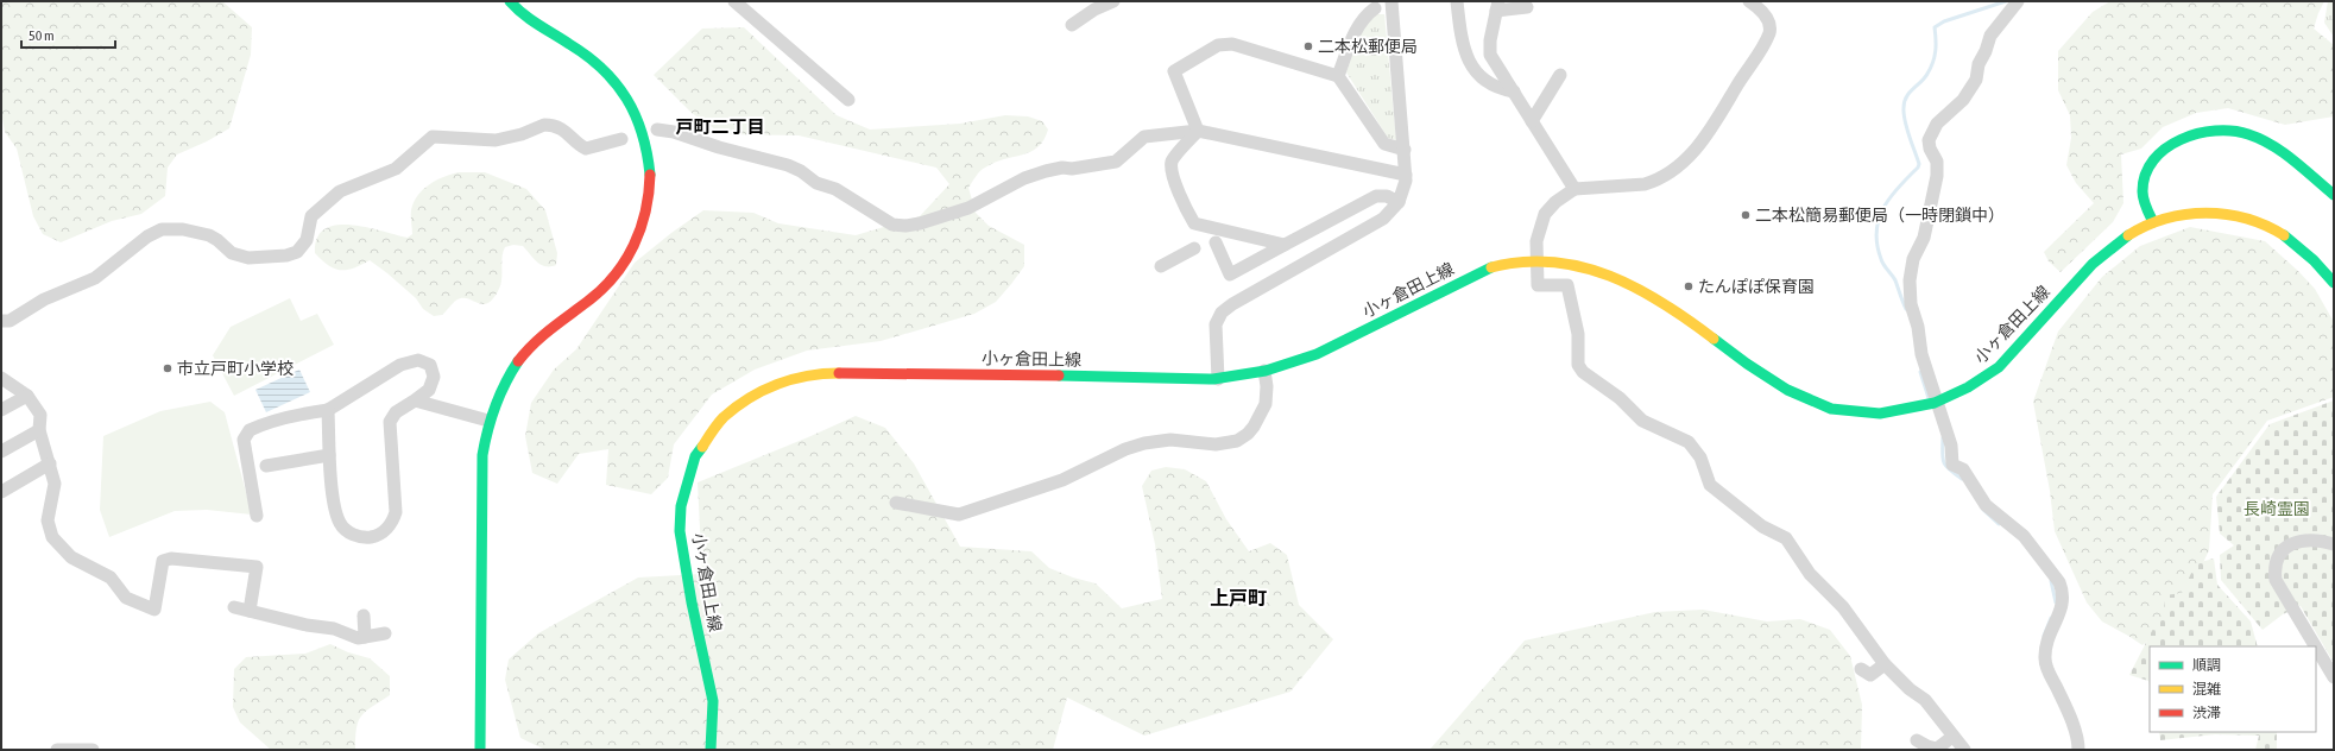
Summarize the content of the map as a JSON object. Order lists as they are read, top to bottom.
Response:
{
  "streets": {
    "main road": ["小ヶ倉田上線"]
  },
  "districts": ["戸町二丁目", "上戸町"],
  "parks": ["長崎霊園"],
  "places": [
    "二本松郵便局",
    "二本松簡易郵便局（一時閉鎖中）",
    "たんぽぽ保育園",
    "市立戸町小学校"
  ],
  "legend": ["順調", "混雑", "渋滞"],
  "scale_bar": "50 m"
}
